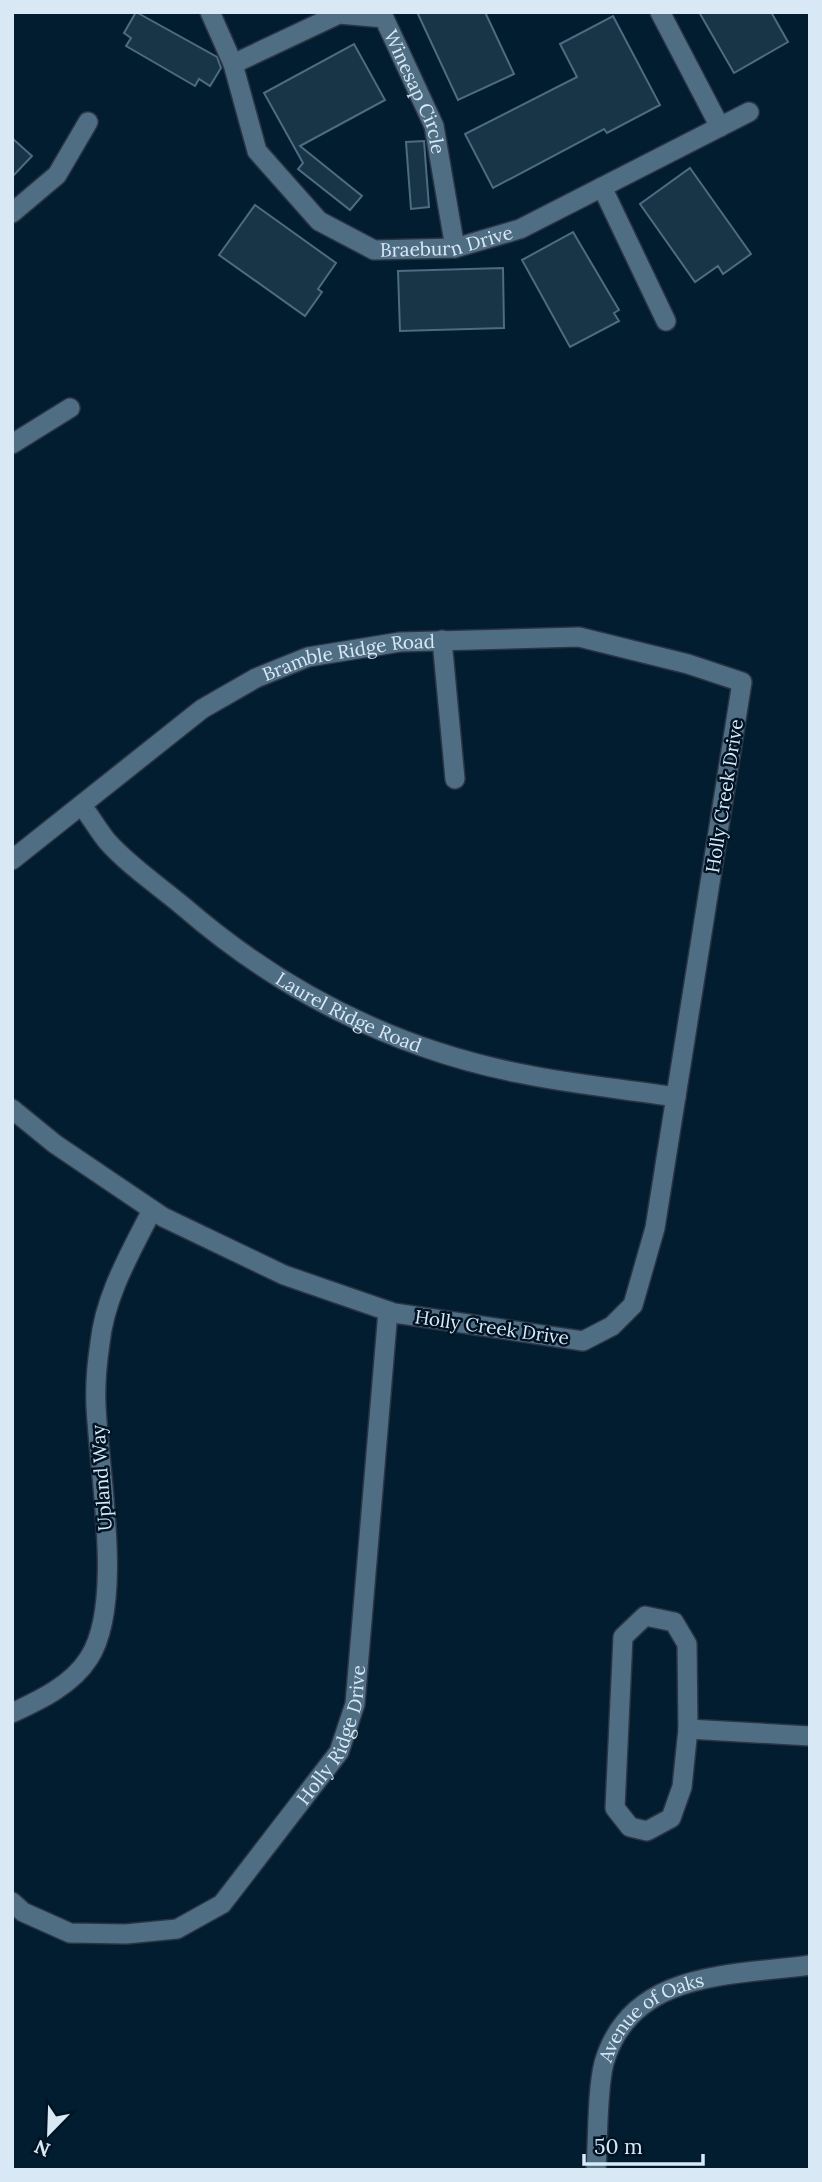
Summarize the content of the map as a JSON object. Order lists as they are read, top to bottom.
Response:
{
  "streets": {
    "street": [
      "Winesap Circle",
      "Braeburn Drive",
      "Bramble Ridge Road",
      "Holly Creek Drive",
      "Laurel Ridge Road",
      "Upland Way",
      "Holly Ridge Drive",
      "Avenue of Oaks"
    ]
  },
  "crossings": [
    ["Winesap Circle", "Braeburn Drive"],
    ["Bramble Ridge Road", "Holly Creek Drive"],
    ["Bramble Ridge Road", "Laurel Ridge Road"],
    ["Holly Creek Drive", "Laurel Ridge Road"],
    ["Holly Creek Drive", "Upland Way"],
    ["Holly Creek Drive", "Holly Ridge Drive"]
  ],
  "scale_bar": "50 m",
  "north": "bottom left"
}
